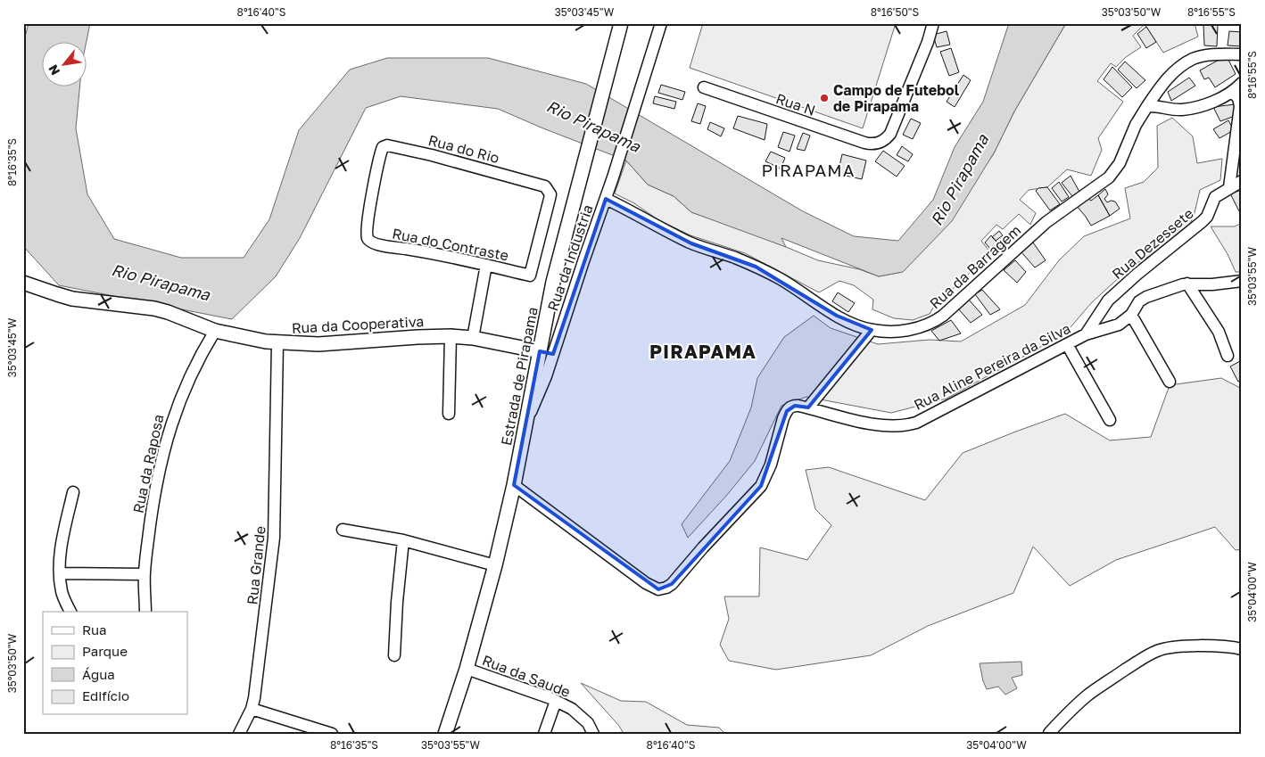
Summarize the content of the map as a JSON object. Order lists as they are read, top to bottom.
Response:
{
  "streets": {
    "street": [
      "Rua N",
      "Rua do Rio",
      "Rua Dezessete",
      "Rua do Contraste",
      "Rua da Industria",
      "Rua da Barragem",
      "Rua da Cooperativa",
      "Rua Aline Pereira da Silva",
      "Estrada de Pirapama",
      "Rua da Raposa",
      "Rua Grande",
      "Rua da Saude"
    ]
  },
  "crossings": [
    ["Rua do Rio", "Rua do Contraste"],
    ["Rua Dezessete", "Rua Aline Pereira da Silva"],
    ["Rua da Industria", "Rua da Barragem"],
    ["Rua da Industria", "Estrada de Pirapama"],
    ["Rua da Cooperativa", "Estrada de Pirapama"],
    ["Rua da Cooperativa", "Rua da Raposa"],
    ["Rua da Cooperativa", "Rua Grande"],
    ["Rua Aline Pereira da Silva", "Estrada de Pirapama"],
    ["Estrada de Pirapama", "Rua da Saude"]
  ],
  "districts": ["PIRAPAMA", "PIRAPAMA"],
  "water": ["Rio Pirapama"],
  "places": ["Campo de Futebol de Pirapama"],
  "legend": [
    "Rua",
    "Parque",
    "Água",
    "Edifício"
  ],
  "north": "bottom left",
  "coordinates": [
    "8°16'40\"S",
    "35°03'45\"W",
    "8°16'50\"S",
    "35°03'50\"W",
    "8°16'55\"S",
    "8°16'35\"S",
    "35°03'55\"W",
    "35°04'00\"W"
  ]
}
